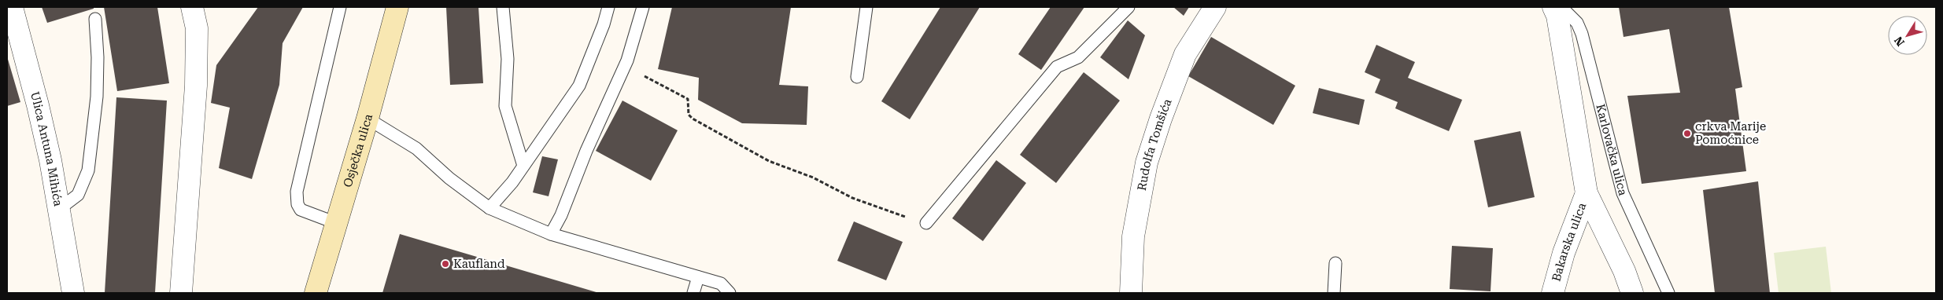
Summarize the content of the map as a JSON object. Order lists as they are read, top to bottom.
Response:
{
  "streets": {
    "main road": ["Osječka ulica"],
    "street": ["Rudolfa Tomšića", "Ulica Antuna Mihića", "Bakarska ulica"],
    "lane": ["Karlovačka ulica"]
  },
  "places": ["crkva Marije Pomoćnice", "Kaufland"],
  "north": "bottom left"
}
